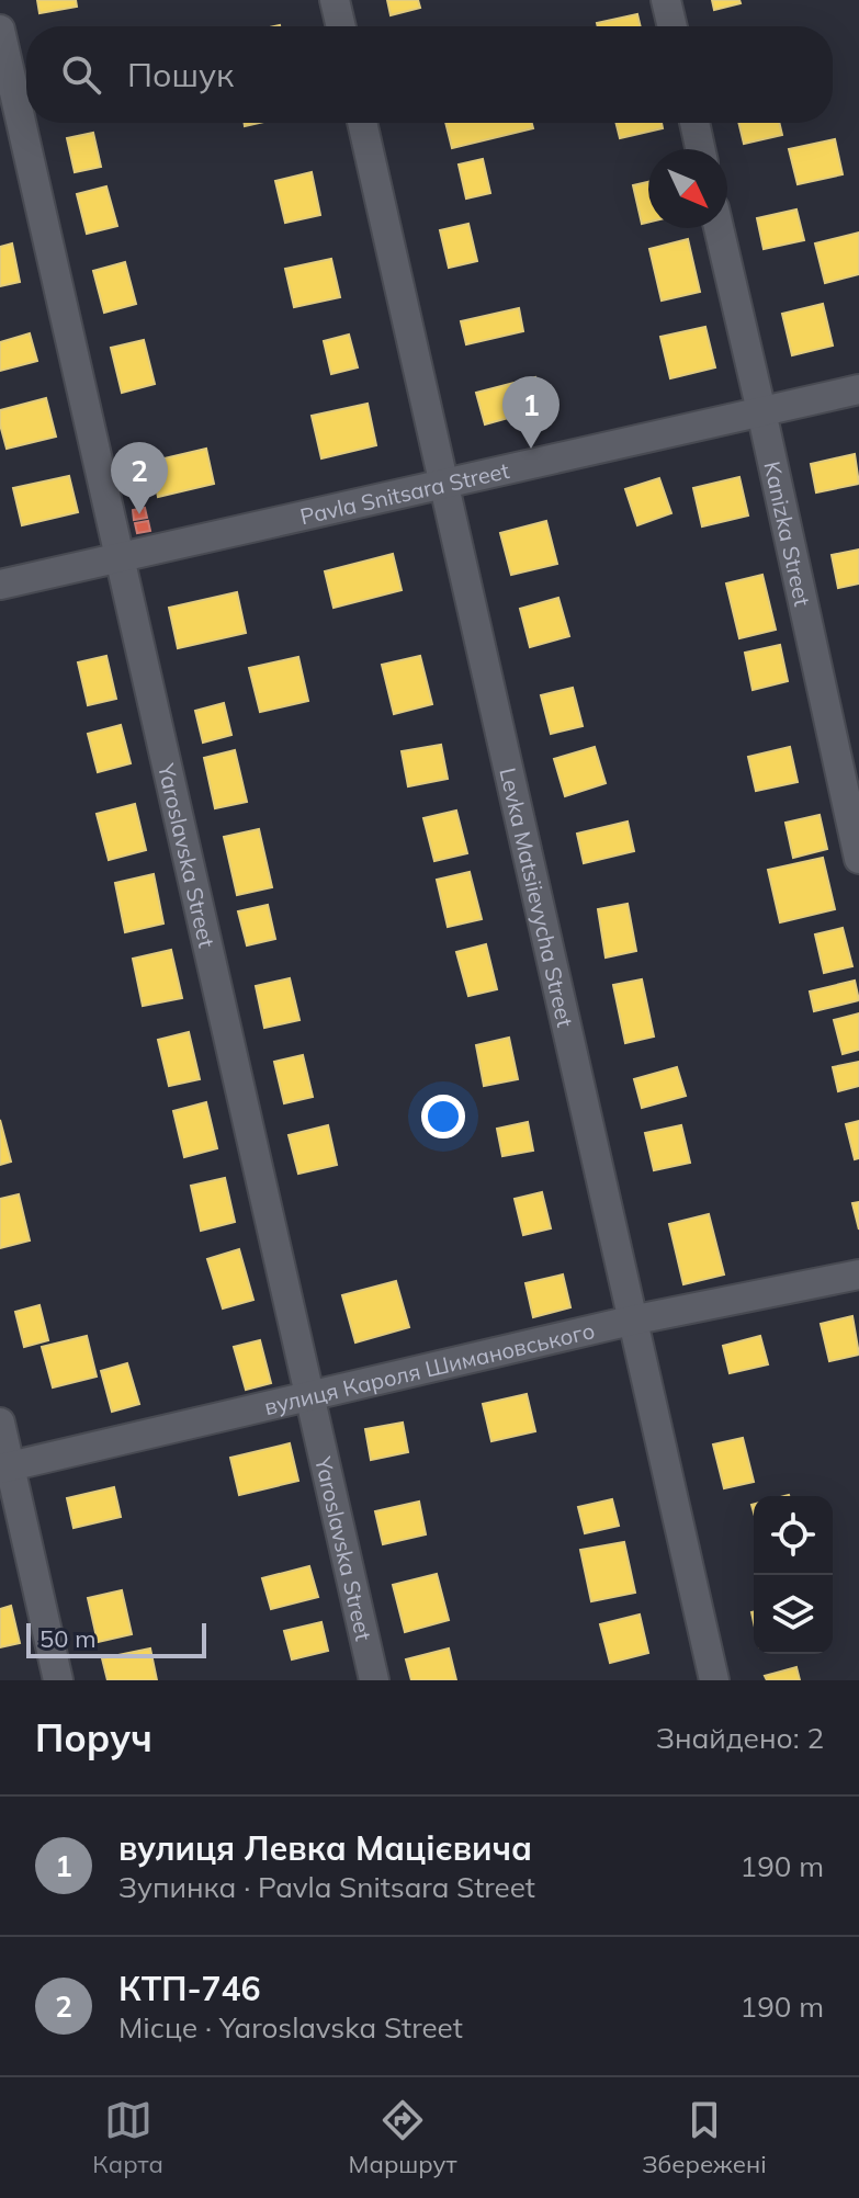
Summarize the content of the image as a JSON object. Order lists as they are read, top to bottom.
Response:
{
  "streets": {
    "street": [
      "Pavla Snitsara Street",
      "Kanizka Street",
      "Yaroslavska Street",
      "Levka Matsiievycha Street",
      "вулиця Кароля Шимановського"
    ]
  },
  "crossings": [
    ["Pavla Snitsara Street", "Kanizka Street"],
    ["Pavla Snitsara Street", "Yaroslavska Street"],
    ["Pavla Snitsara Street", "Levka Matsiievycha Street"],
    ["Yaroslavska Street", "вулиця Кароля Шимановського"],
    ["Levka Matsiievycha Street", "вулиця Кароля Шимановського"]
  ],
  "scale_bar": "50 m",
  "north": "bottom right",
  "page": {
    "search": "Пошук",
    "pins": ["1", "2"],
    "scale": "50 m",
    "heading": ["Поруч", "Знайдено: 2"],
    "list": [
      {
        "mark": "1",
        "name": "вулиця Левка Мацієвича",
        "note": "Зупинка · Pavla Snitsara Street",
        "value": "190 m"
      },
      {
        "mark": "2",
        "name": "КТП-746",
        "note": "Місце · Yaroslavska Street",
        "value": "190 m"
      }
    ],
    "nav": ["Карта", "Маршрут", "Збережені"]
  }
}
